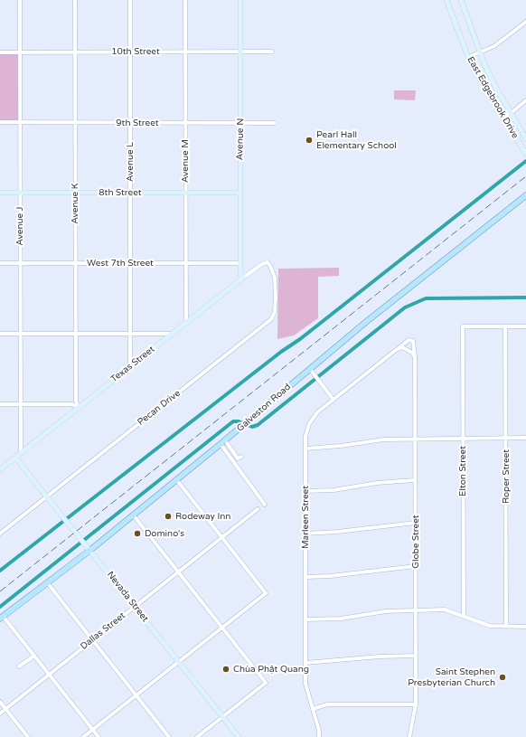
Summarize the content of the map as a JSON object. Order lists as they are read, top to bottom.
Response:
{
  "streets": {
    "main road": ["Galveston Road"],
    "street": [
      "10th Street",
      "East Edgebrook Drive",
      "9th Street",
      "Avenue N",
      "Avenue M",
      "Avenue L",
      "8th Street",
      "Avenue K",
      "Avenue J",
      "West 7th Street",
      "Texas Street",
      "Pecan Drive",
      "Elton Street",
      "Roper Street",
      "Marleen Street",
      "Globe Street",
      "Nevada Street",
      "Dallas Street"
    ]
  },
  "crossings": [
    ["10th Street", "Avenue N"],
    ["10th Street", "Avenue M"],
    ["10th Street", "Avenue L"],
    ["10th Street", "Avenue K"],
    ["10th Street", "Avenue J"],
    ["9th Street", "Avenue N"],
    ["9th Street", "Avenue M"],
    ["9th Street", "Avenue L"],
    ["9th Street", "Avenue K"],
    ["9th Street", "Avenue J"],
    ["Avenue N", "8th Street"],
    ["Avenue N", "West 7th Street"],
    ["Avenue N", "Texas Street"],
    ["Avenue M", "8th Street"],
    ["Avenue M", "West 7th Street"],
    ["Avenue M", "Texas Street"],
    ["Avenue L", "8th Street"],
    ["Avenue L", "West 7th Street"],
    ["Avenue L", "Texas Street"],
    ["8th Street", "Avenue K"],
    ["8th Street", "Avenue J"],
    ["Avenue K", "West 7th Street"],
    ["Avenue K", "Texas Street"],
    ["Avenue J", "West 7th Street"],
    ["Avenue J", "Texas Street"],
    ["Texas Street", "Pecan Drive"],
    ["Texas Street", "Nevada Street"],
    ["Pecan Drive", "Nevada Street"],
    ["Galveston Road", "Nevada Street"],
    ["Elton Street", "Roper Street"],
    ["Marleen Street", "Globe Street"],
    ["Nevada Street", "Dallas Street"]
  ],
  "places": [
    "Pearl Hall Elementary School",
    "Rodeway Inn",
    "Domino's",
    "Chùa Phật Quang",
    "Saint Stephen Presbyterian Church"
  ]
}
